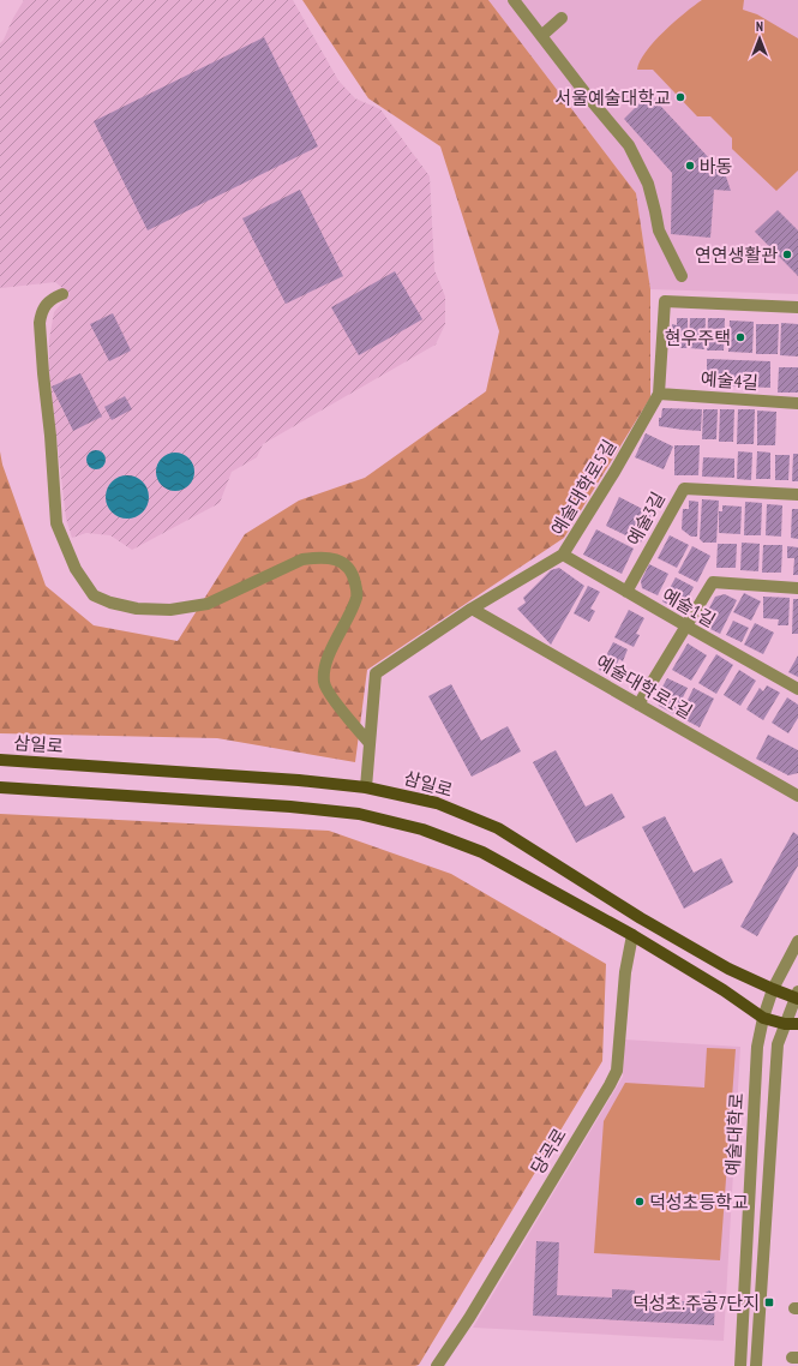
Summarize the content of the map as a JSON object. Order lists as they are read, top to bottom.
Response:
{
  "streets": {
    "main road": ["삼일로"],
    "street": [
      "예술4길",
      "예술대학로5길",
      "예술3길",
      "예술1길",
      "예술대학로1길",
      "예술대학로",
      "당곡로"
    ]
  },
  "crossings": [
    ["예술4길", "예술대학로5길"],
    ["예술대학로5길", "예술1길"],
    ["예술대학로5길", "예술대학로1길"],
    ["예술대학로5길", "삼일로"],
    ["예술3길", "예술1길"],
    ["삼일로", "예술대학로"]
  ],
  "places": {
    "other": [
      "서울예술대학교",
      "바동",
      "연연생활관",
      "현우주택",
      "덕성초등학교"
    ],
    "transit": ["덕성초.주공7단지"]
  },
  "north": "top"
}
